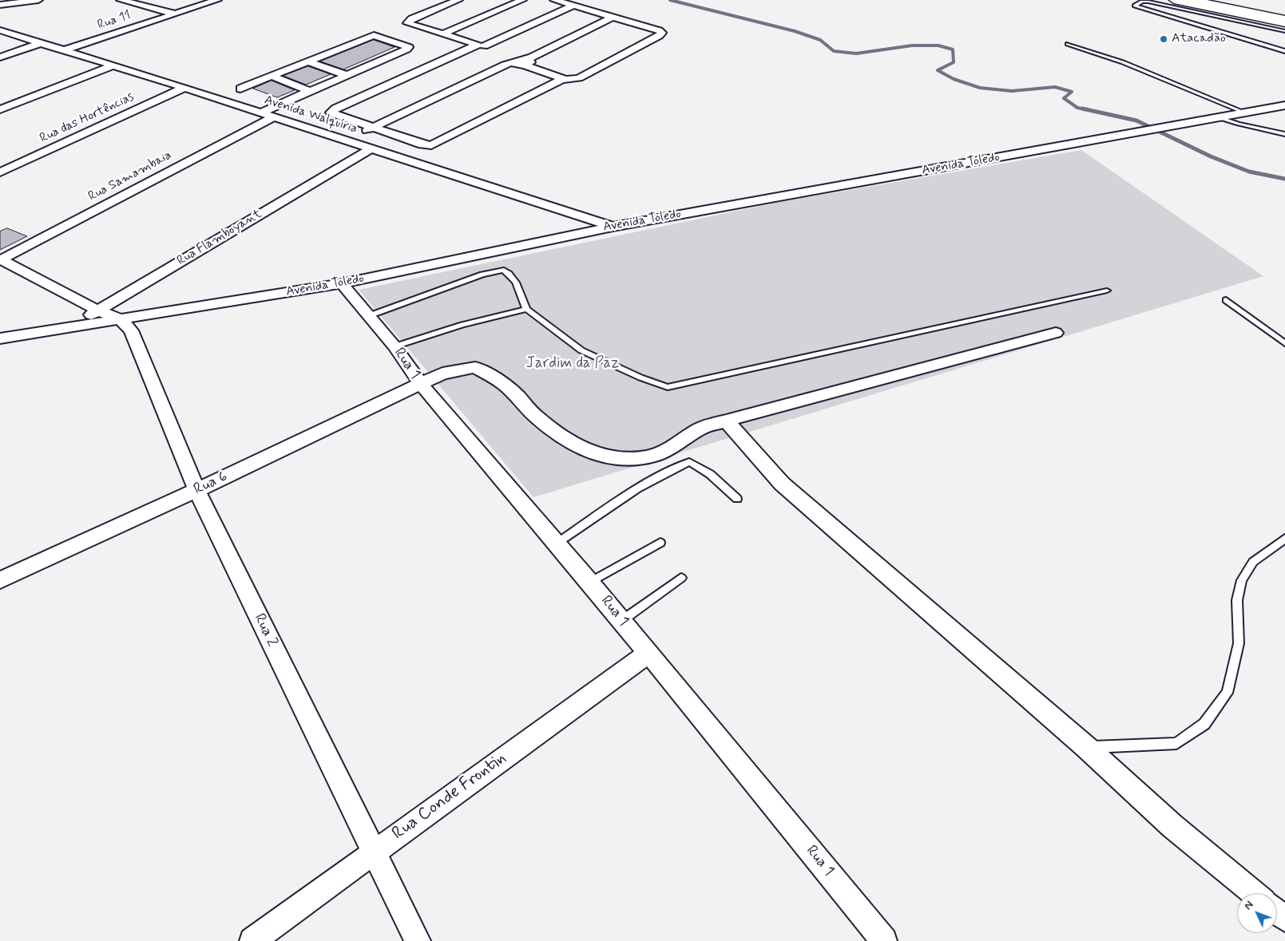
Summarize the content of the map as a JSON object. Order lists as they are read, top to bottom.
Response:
{
  "streets": {
    "street": [
      "Rua 11",
      "Avenida Walquíria",
      "Rua das Hortências",
      "Avenida Toledo",
      "Rua Samambaia",
      "Rua Flamboyant",
      "Rua 1",
      "Rua 6",
      "Rua 2",
      "Rua Conde Frontin"
    ]
  },
  "crossings": [
    ["Rua 11", "Avenida Walquíria"],
    ["Avenida Walquíria", "Rua das Hortências"],
    ["Avenida Walquíria", "Avenida Toledo"],
    ["Avenida Walquíria", "Rua Samambaia"],
    ["Avenida Walquíria", "Rua Flamboyant"],
    ["Avenida Toledo", "Rua Flamboyant"],
    ["Avenida Toledo", "Rua 1"],
    ["Avenida Toledo", "Rua 2"],
    ["Rua 1", "Rua 6"],
    ["Rua 1", "Rua Conde Frontin"],
    ["Rua 6", "Rua 2"],
    ["Rua 2", "Rua Conde Frontin"]
  ],
  "parks": ["Jardim da Paz"],
  "places": ["Atacadão"],
  "north": "top left"
}
